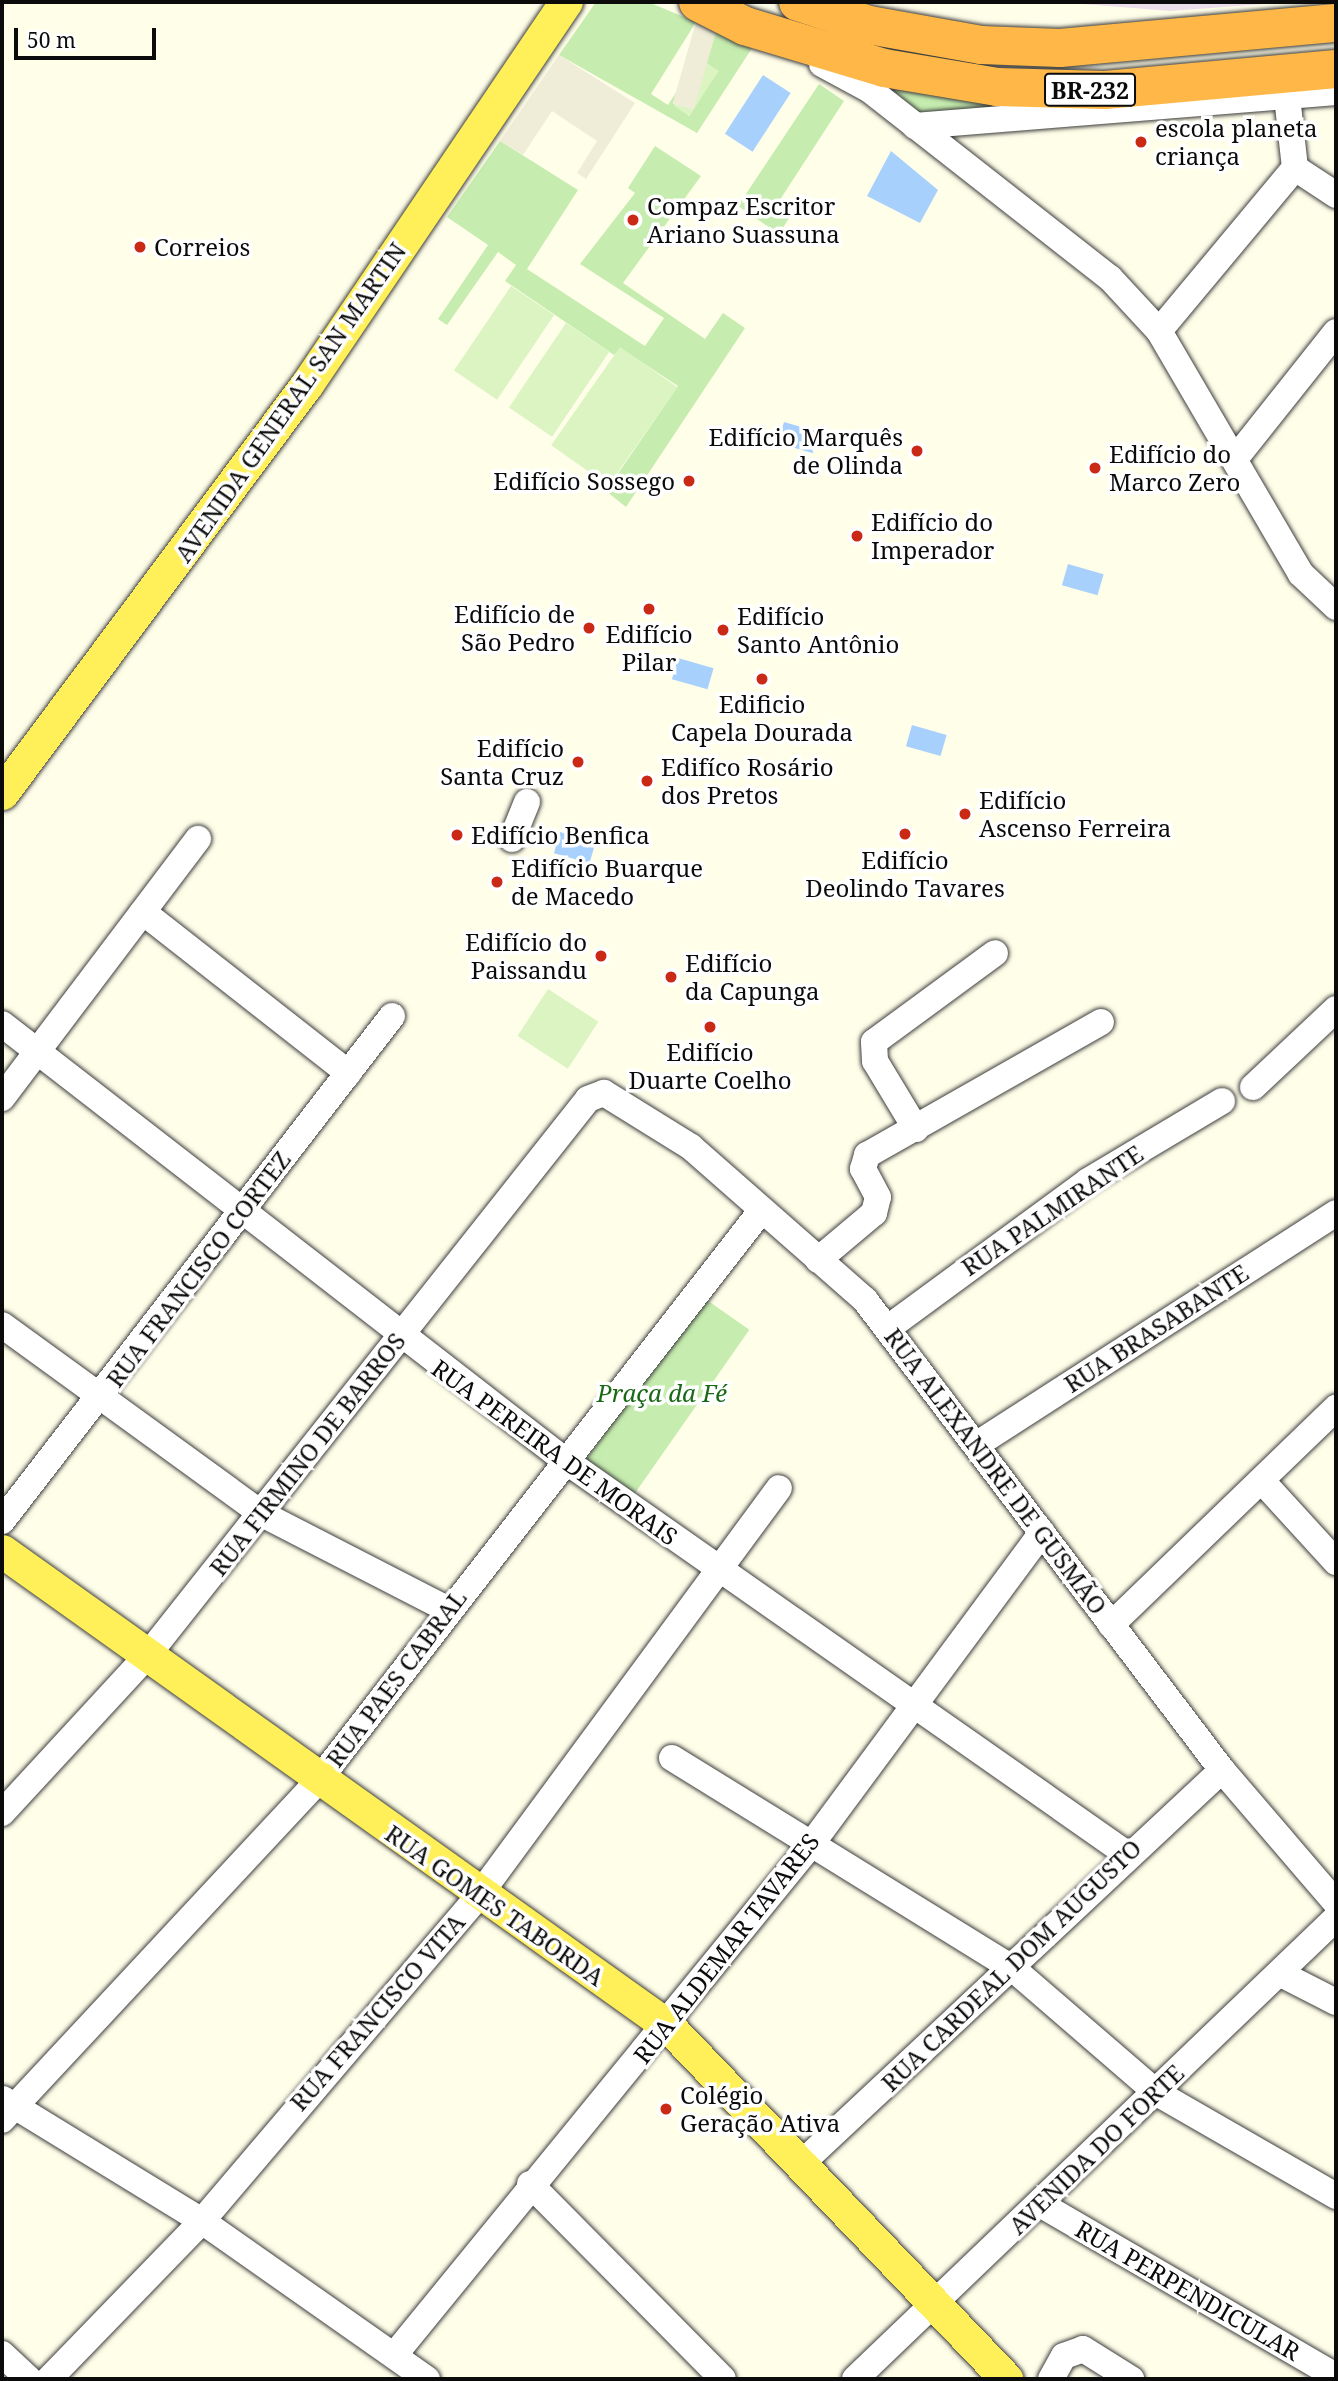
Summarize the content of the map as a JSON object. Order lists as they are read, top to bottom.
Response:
{
  "streets": {
    "highway": ["BR-232"],
    "main road": ["AVENIDA GENERAL SAN MARTIN", "RUA GOMES TABORDA"],
    "street": [
      "RUA PALMIRANTE",
      "RUA FRANCISCO CORTEZ",
      "RUA BRASABANTE",
      "RUA PEREIRA DE MORAIS",
      "RUA FIRMINO DE BARROS",
      "RUA ALEXANDRE DE GUSMÃO",
      "RUA PAES CABRAL",
      "RUA ALDEMAR TAVARES",
      "RUA CARDEAL DOM AUGUSTO",
      "RUA FRANCISCO VITA",
      "AVENIDA DO FORTE",
      "RUA PERPENDICULAR"
    ]
  },
  "crossings": [
    ["RUA PALMIRANTE", "RUA ALEXANDRE DE GUSMÃO"],
    ["RUA FRANCISCO CORTEZ", "RUA PEREIRA DE MORAIS"],
    ["RUA BRASABANTE", "RUA ALEXANDRE DE GUSMÃO"],
    ["RUA PEREIRA DE MORAIS", "RUA FIRMINO DE BARROS"],
    ["RUA PEREIRA DE MORAIS", "RUA PAES CABRAL"],
    ["RUA PEREIRA DE MORAIS", "RUA ALDEMAR TAVARES"],
    ["RUA PEREIRA DE MORAIS", "RUA CARDEAL DOM AUGUSTO"],
    ["RUA PEREIRA DE MORAIS", "RUA FRANCISCO VITA"],
    ["RUA FIRMINO DE BARROS", "RUA ALEXANDRE DE GUSMÃO"],
    ["RUA FIRMINO DE BARROS", "RUA GOMES TABORDA"],
    ["RUA ALEXANDRE DE GUSMÃO", "RUA PAES CABRAL"],
    ["RUA ALEXANDRE DE GUSMÃO", "RUA ALDEMAR TAVARES"],
    ["RUA ALEXANDRE DE GUSMÃO", "RUA CARDEAL DOM AUGUSTO"],
    ["RUA PAES CABRAL", "RUA GOMES TABORDA"],
    ["RUA GOMES TABORDA", "RUA ALDEMAR TAVARES"],
    ["RUA GOMES TABORDA", "RUA CARDEAL DOM AUGUSTO"],
    ["RUA GOMES TABORDA", "RUA FRANCISCO VITA"],
    ["RUA GOMES TABORDA", "AVENIDA DO FORTE"],
    ["AVENIDA DO FORTE", "RUA PERPENDICULAR"]
  ],
  "parks": ["Praça da Fé"],
  "places": [
    "escola planeta criança",
    "Compaz Escritor Ariano Suassuna",
    "Correios",
    "Edifício Marquês de Olinda",
    "Edifício do Marco Zero",
    "Edifício Sossego",
    "Edifício do Imperador",
    "Edifício Pilar",
    "Edifício de São Pedro",
    "Edifício Santo Antônio",
    "Edificio Capela Dourada",
    "Edifício Santa Cruz",
    "Edifíco Rosário dos Pretos",
    "Edifício Ascenso Ferreira",
    "Edifício Deolindo Tavares",
    "Edifício Benfica",
    "Edifício Buarque de Macedo",
    "Edifício do Paissandu",
    "Edifício da Capunga",
    "Edifício Duarte Coelho",
    "Colégio Geração Ativa"
  ],
  "scale_bar": "50 m"
}
